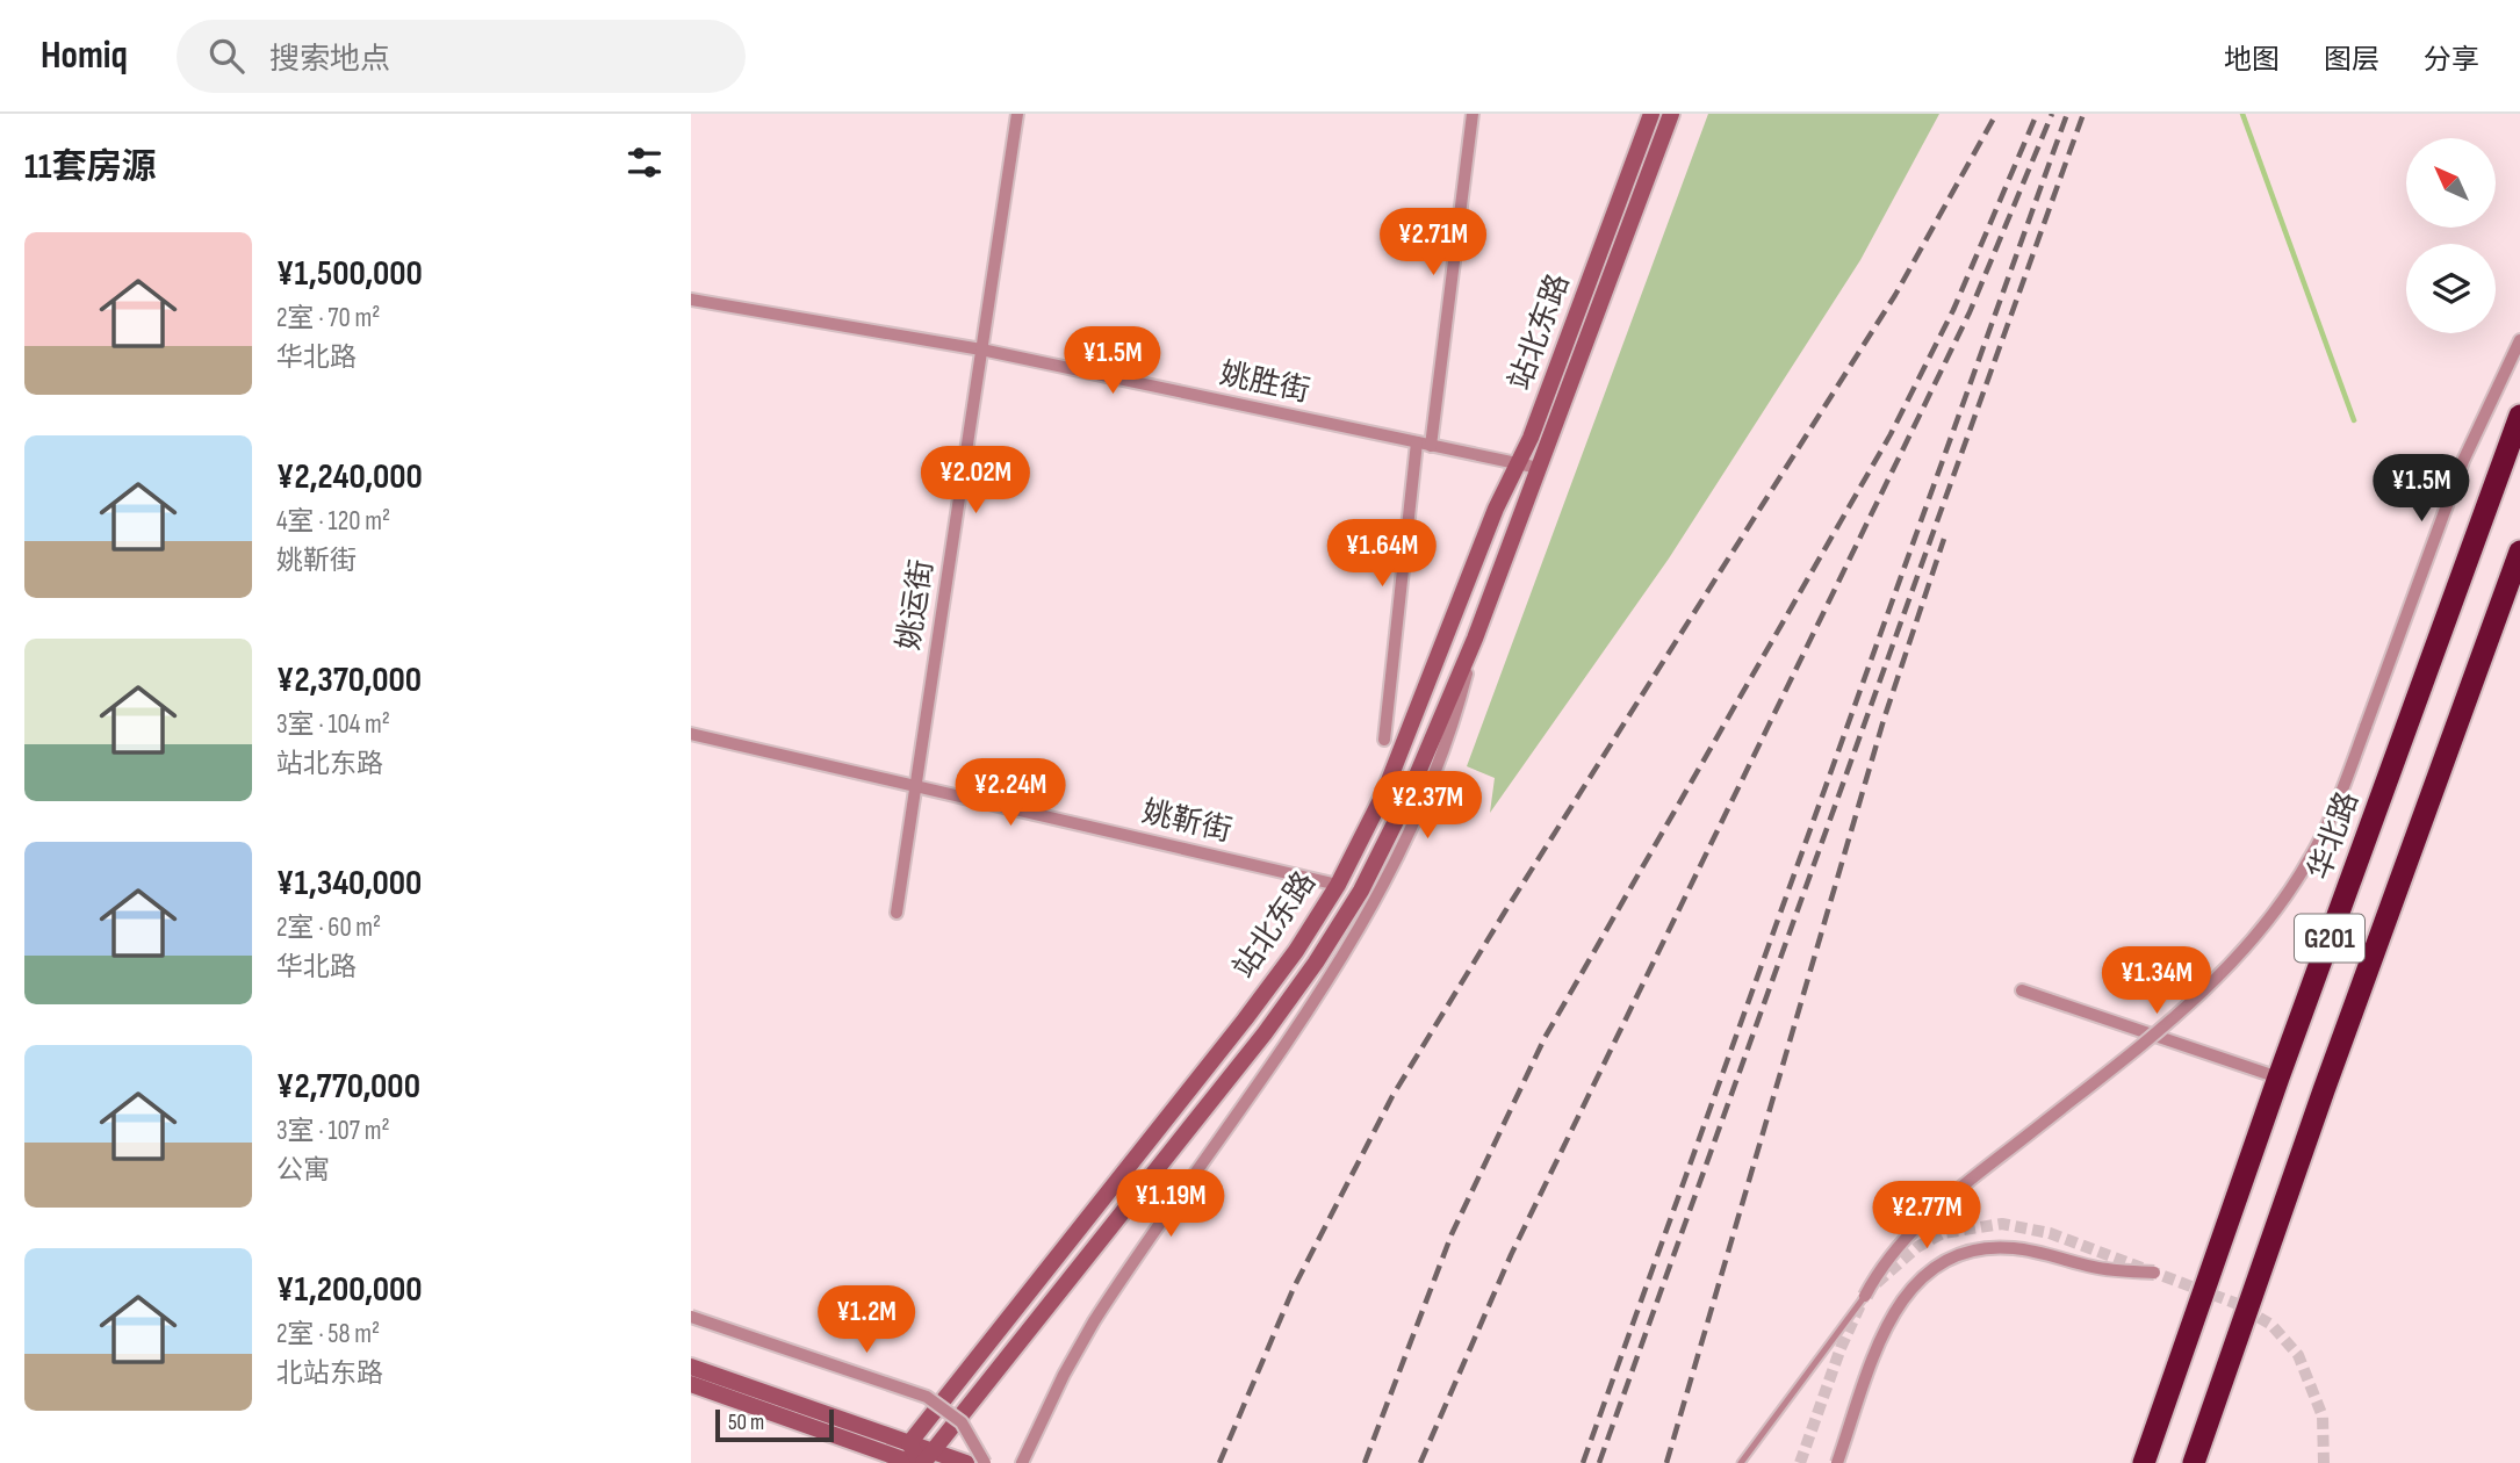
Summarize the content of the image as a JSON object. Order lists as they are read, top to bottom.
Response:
{
  "streets": {
    "highway": ["华北路", "G201"],
    "street": [
      "站北东路",
      "姚胜街",
      "姚运街",
      "姚靳街"
    ]
  },
  "crossings": [
    ["站北东路", "姚胜街"],
    ["站北东路", "姚靳街"],
    ["姚胜街", "姚运街"],
    ["姚运街", "姚靳街"]
  ],
  "scale_bar": "50 m",
  "north": "top left",
  "page": {
    "header": "Homiq",
    "search": "搜索地点",
    "nav": ["地图", "图层", "分享"],
    "heading": "11套房源",
    "price": [
      "¥2.71M",
      "¥1.5M",
      "¥2.02M",
      "¥1.5M",
      "¥1.64M",
      "¥2.24M",
      "¥2.37M",
      "¥1.34M",
      "¥1.19M",
      "¥2.77M",
      "¥1.2M"
    ],
    "list": [
      {
        "name": "¥1,500,000",
        "note": "2室 · 70 m² · 华北路"
      },
      {
        "name": "¥2,240,000",
        "note": "4室 · 120 m² · 姚靳街"
      },
      {
        "name": "¥2,370,000",
        "note": "3室 · 104 m² · 站北东路"
      },
      {
        "name": "¥1,340,000",
        "note": "2室 · 60 m² · 华北路"
      },
      {
        "name": "¥2,770,000",
        "note": "3室 · 107 m² · 公寓"
      },
      {
        "name": "¥1,200,000",
        "note": "2室 · 58 m² · 北站东路"
      }
    ],
    "scale": "50 m"
  }
}
